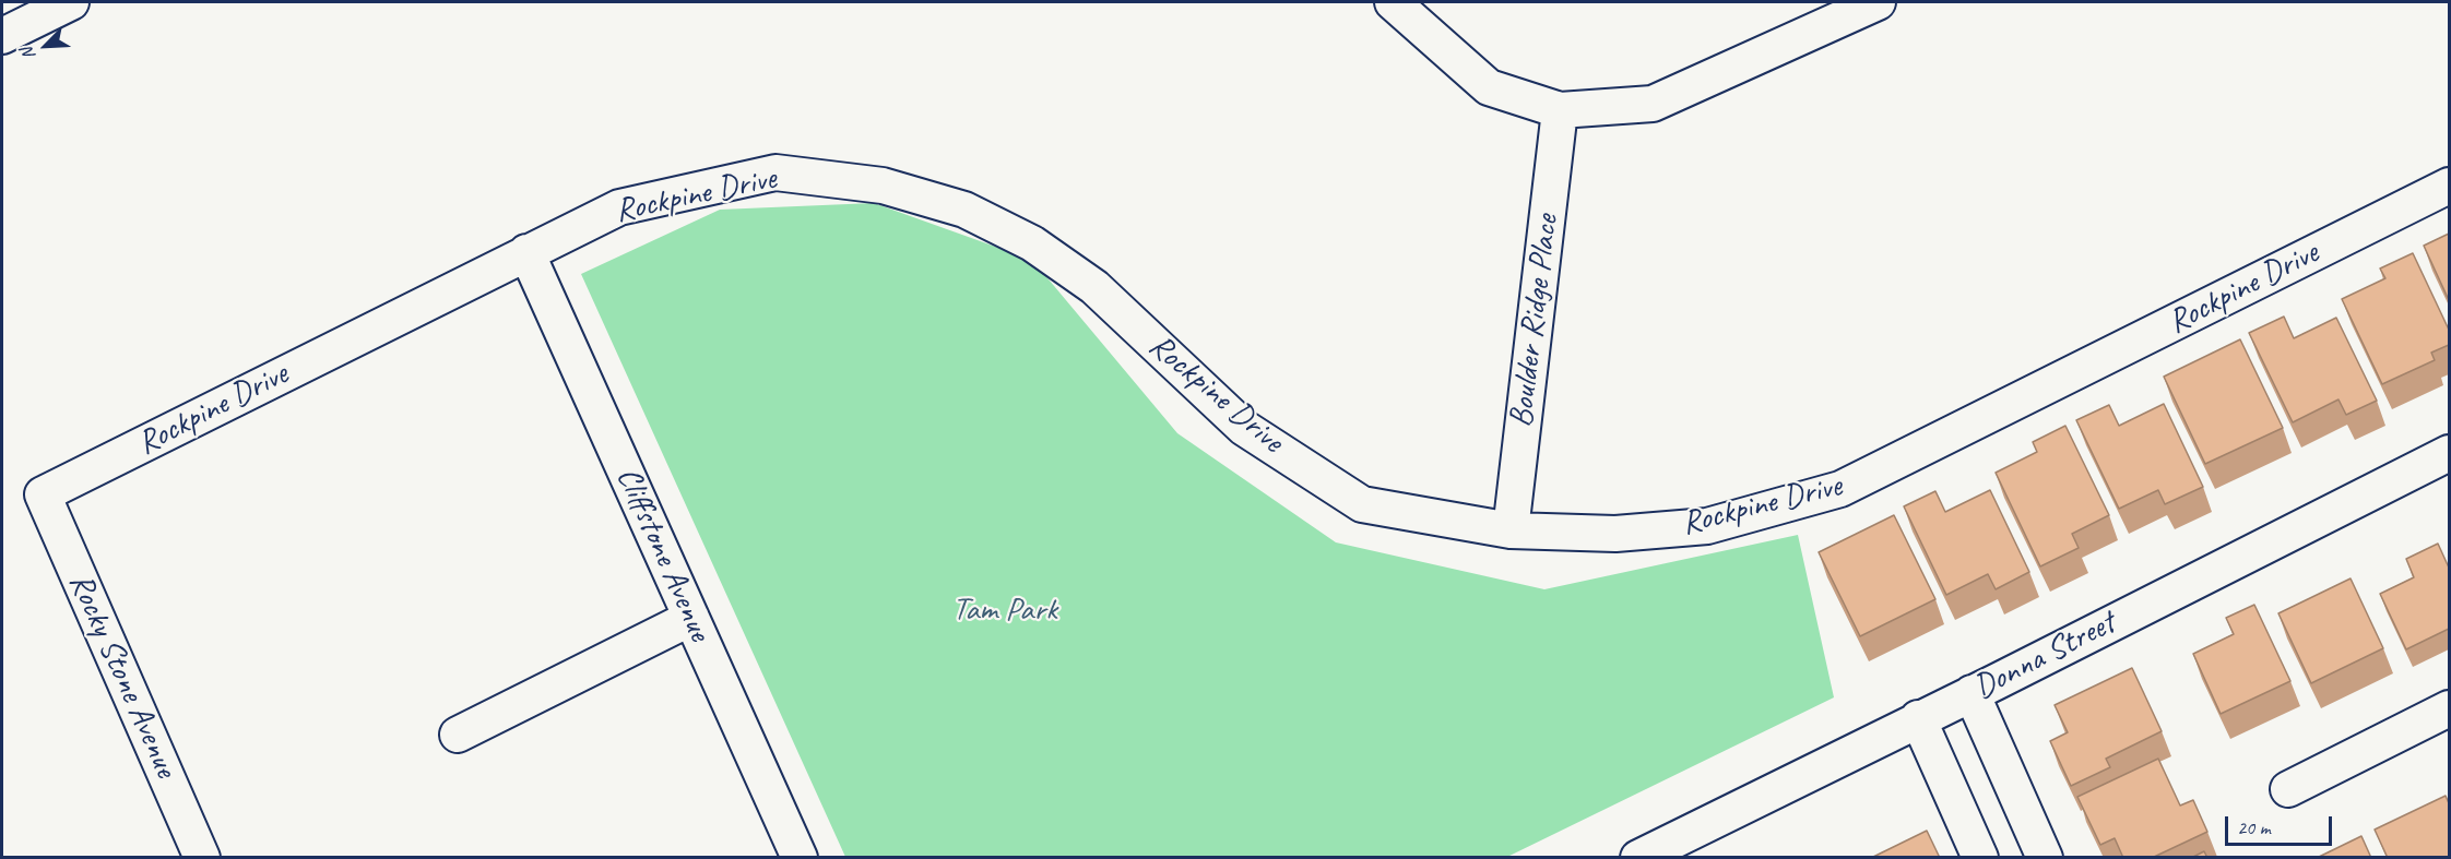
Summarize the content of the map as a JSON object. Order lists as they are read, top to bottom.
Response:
{
  "streets": {
    "street": [
      "Rockpine Drive",
      "Boulder Ridge Place",
      "Cliffstone Avenue",
      "Donna Street",
      "Rocky Stone Avenue"
    ]
  },
  "crossings": [
    ["Rockpine Drive", "Boulder Ridge Place"],
    ["Rockpine Drive", "Cliffstone Avenue"],
    ["Rockpine Drive", "Rocky Stone Avenue"]
  ],
  "parks": ["Tam Park"],
  "scale_bar": "20 m",
  "north": "bottom left"
}
